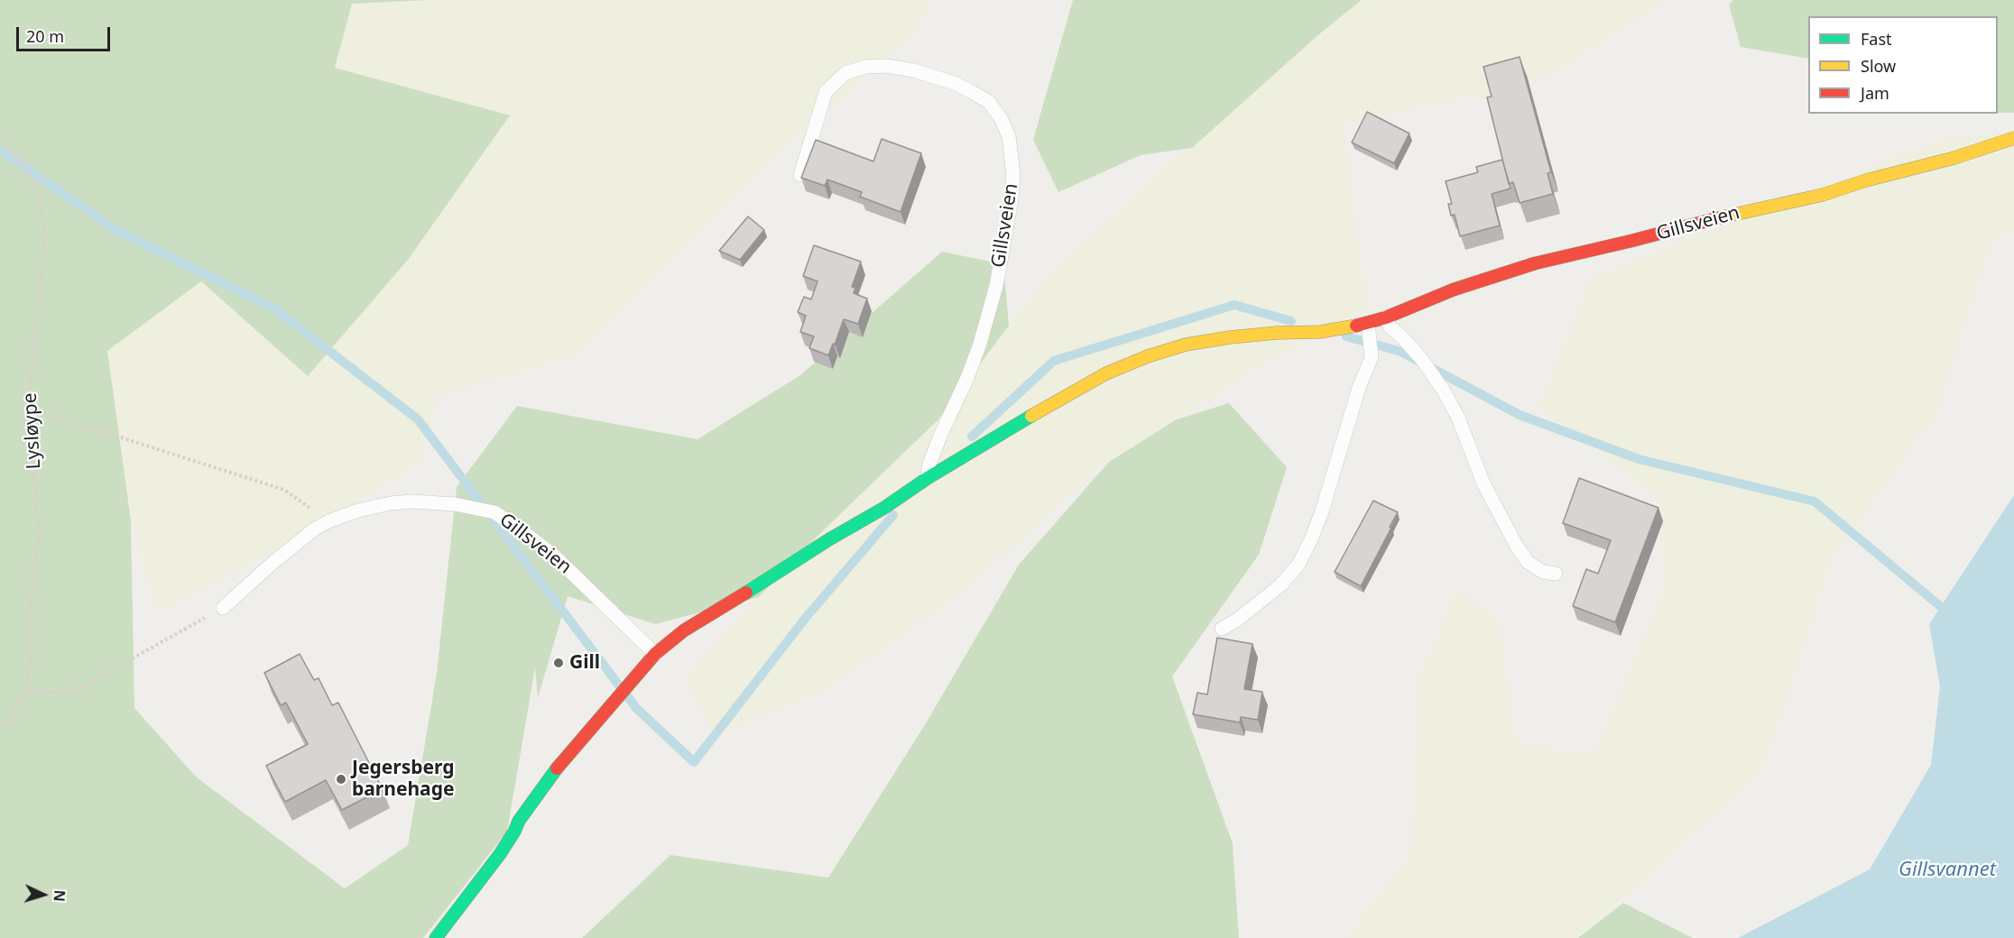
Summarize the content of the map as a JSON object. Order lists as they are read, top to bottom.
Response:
{
  "streets": {
    "street": ["Gillsveien"],
    "path": ["Lysløype"]
  },
  "water": ["Gillsvannet"],
  "places": ["Gill", "Jegersberg barnehage"],
  "legend": ["Fast", "Slow", "Jam"],
  "scale_bar": "20 m",
  "north": "right"
}
